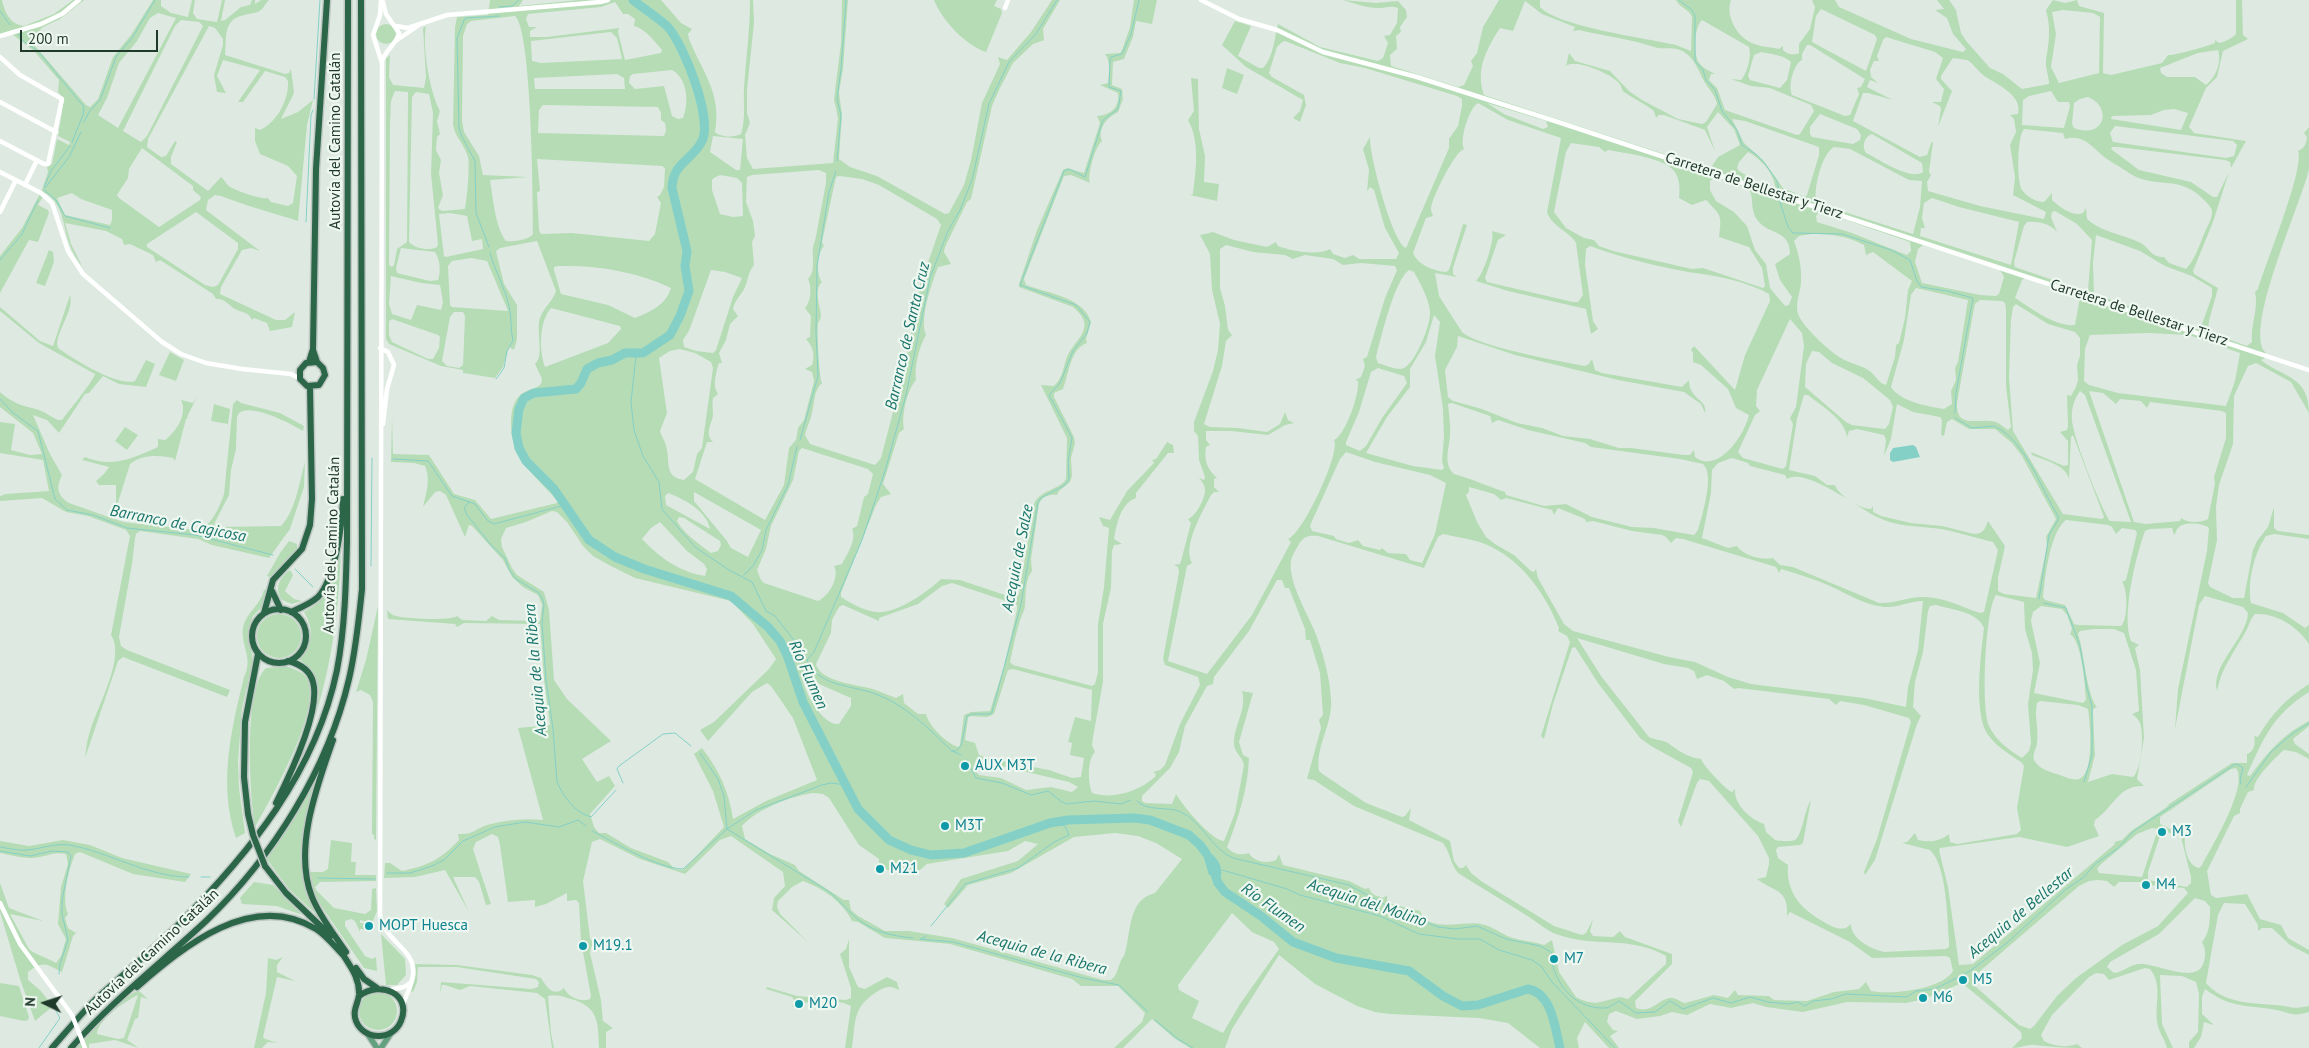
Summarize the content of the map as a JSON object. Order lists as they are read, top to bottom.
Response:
{
  "streets": {
    "highway": ["Autovía del Camino Catalán"],
    "street": ["Carretera de Bellestar y Tierz"]
  },
  "water": [
    "Barranco de Santa Cruz",
    "Barranco de Cagicosa",
    "Acequia de Salze",
    "Acequia de la Ribera",
    "Río Flumen",
    "Acequia del Molino",
    "Acequia de Bellestar"
  ],
  "places": [
    "AUX M3T",
    "M3T",
    "M3",
    "M21",
    "M4",
    "MOPT Huesca",
    "M19.1",
    "M7",
    "M5",
    "M6",
    "M20"
  ],
  "scale_bar": "200 m",
  "north": "left"
}
